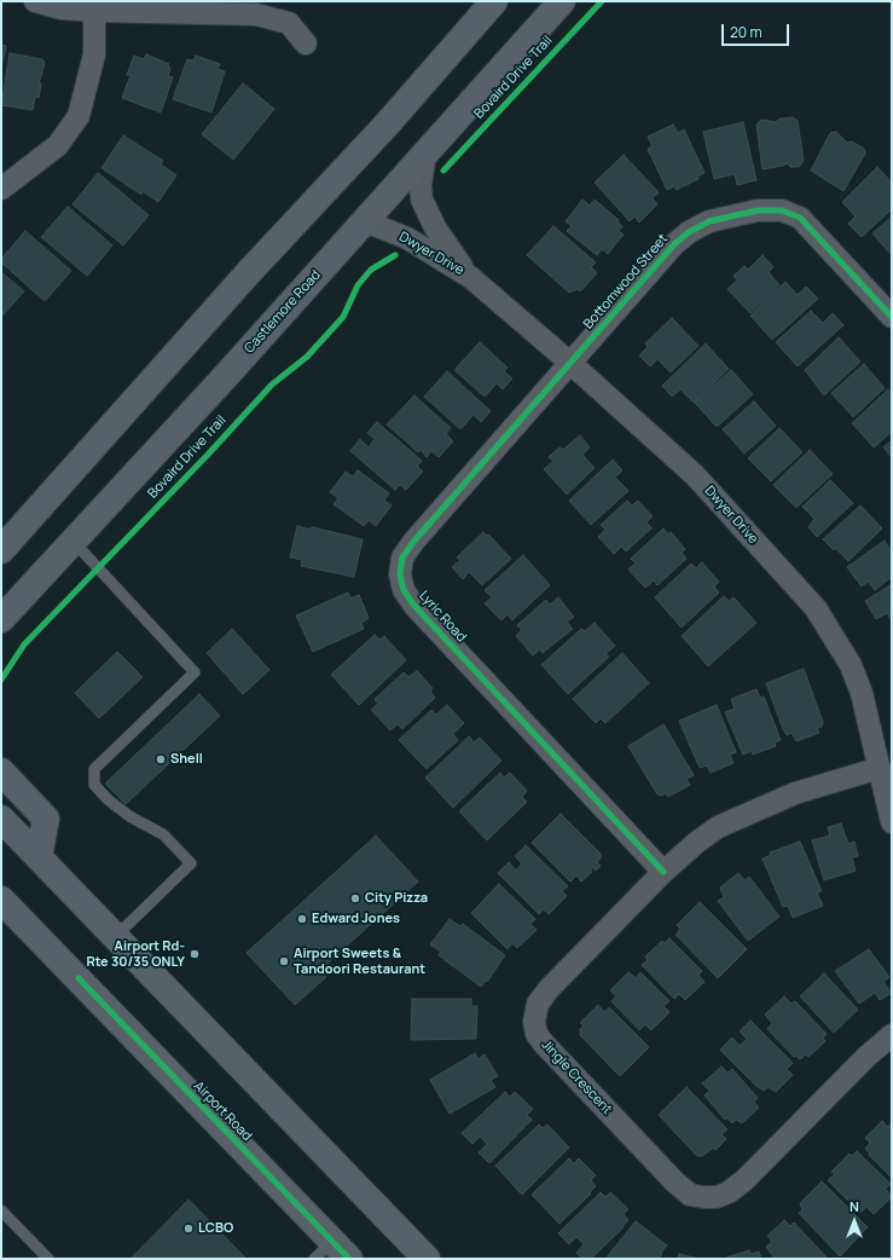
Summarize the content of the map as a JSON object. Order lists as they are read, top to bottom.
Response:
{
  "streets": {
    "main road": ["Castlemore Road", "Airport Road"],
    "street": [
      "Dwyer Drive",
      "Bottomwood Street",
      "Lyric Road",
      "Jingle Crescent"
    ],
    "cycle path": ["Bovaird Drive Trail"]
  },
  "crossings": [
    ["Dwyer Drive", "Bottomwood Street"],
    ["Dwyer Drive", "Castlemore Road"],
    ["Dwyer Drive", "Lyric Road"],
    ["Dwyer Drive", "Jingle Crescent"],
    ["Bottomwood Street", "Lyric Road"],
    ["Lyric Road", "Jingle Crescent"]
  ],
  "places": [
    "Shell",
    "City Pizza",
    "Edward Jones",
    "Airport Rd- Rte 30/35 ONLY",
    "Airport Sweets & Tandoori Restaurant",
    "LCBO"
  ],
  "scale_bar": "20 m",
  "north": "top"
}
